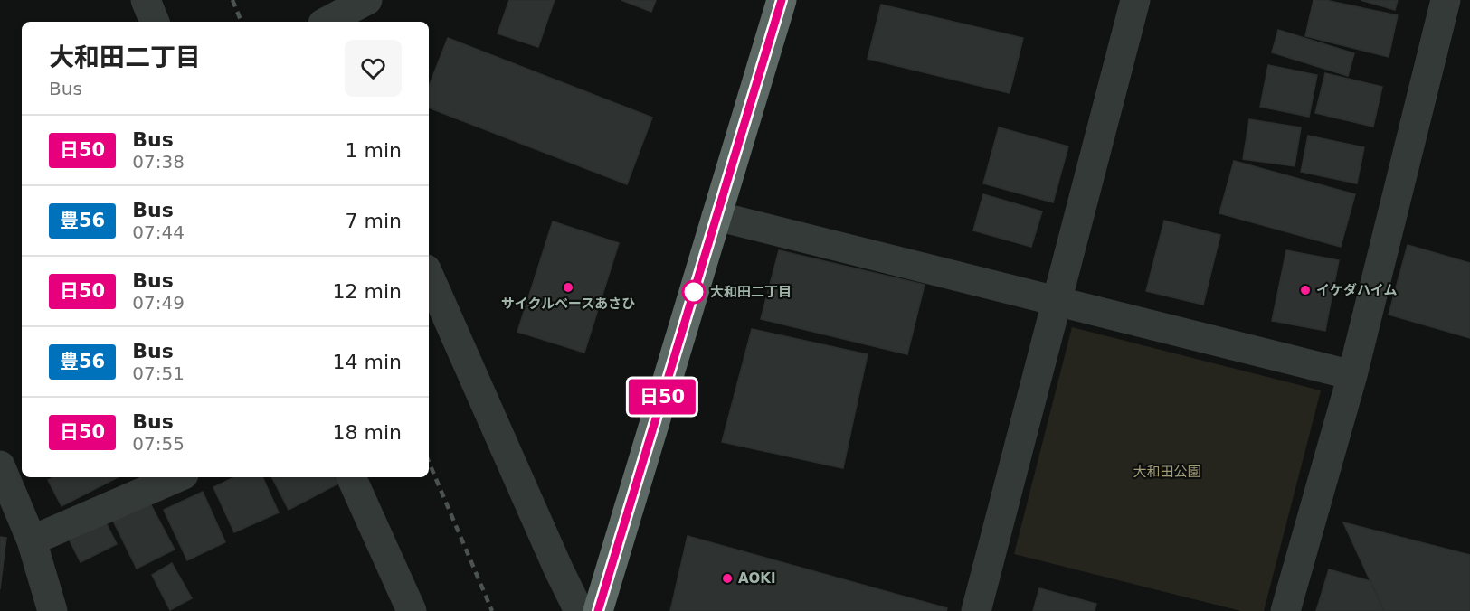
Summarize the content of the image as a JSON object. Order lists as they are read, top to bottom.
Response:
{
  "parks": ["大和田公園"],
  "places": [
    "サイクルベースあさひ",
    "イケダハイム",
    "大和田二丁目",
    "AOKI"
  ],
  "lines": ["bus line 日50"],
  "page": {
    "on_map": "日50",
    "heading": ["大和田二丁目", "Bus"],
    "list": [
      {
        "mark": "日50",
        "name": "Bus",
        "note": "07:38",
        "value": "1 min"
      },
      {
        "mark": "豊56",
        "name": "Bus",
        "note": "07:44",
        "value": "7 min"
      },
      {
        "mark": "日50",
        "name": "Bus",
        "note": "07:49",
        "value": "12 min"
      },
      {
        "mark": "豊56",
        "name": "Bus",
        "note": "07:51",
        "value": "14 min"
      },
      {
        "mark": "日50",
        "name": "Bus",
        "note": "07:55",
        "value": "18 min"
      }
    ]
  }
}
